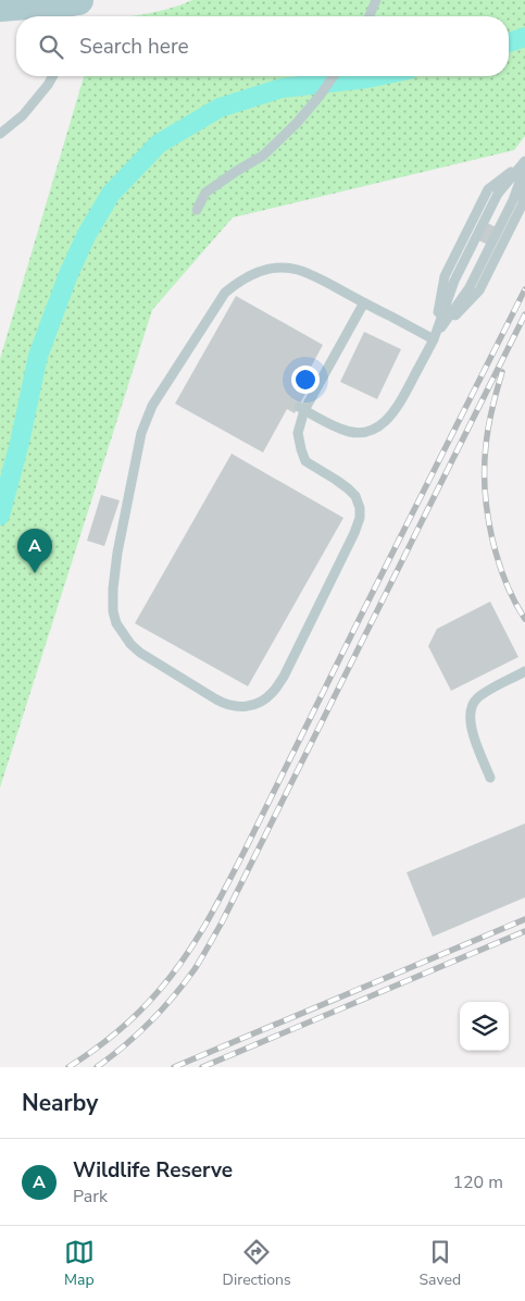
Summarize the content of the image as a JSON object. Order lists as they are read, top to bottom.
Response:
{
  "page": {
    "search": "Search here",
    "pins": "A",
    "heading": "Nearby",
    "list": [
      {
        "mark": "A",
        "name": "Wildlife Reserve",
        "note": "Park",
        "value": "120 m"
      }
    ],
    "nav": ["Map", "Directions", "Saved"]
  }
}
